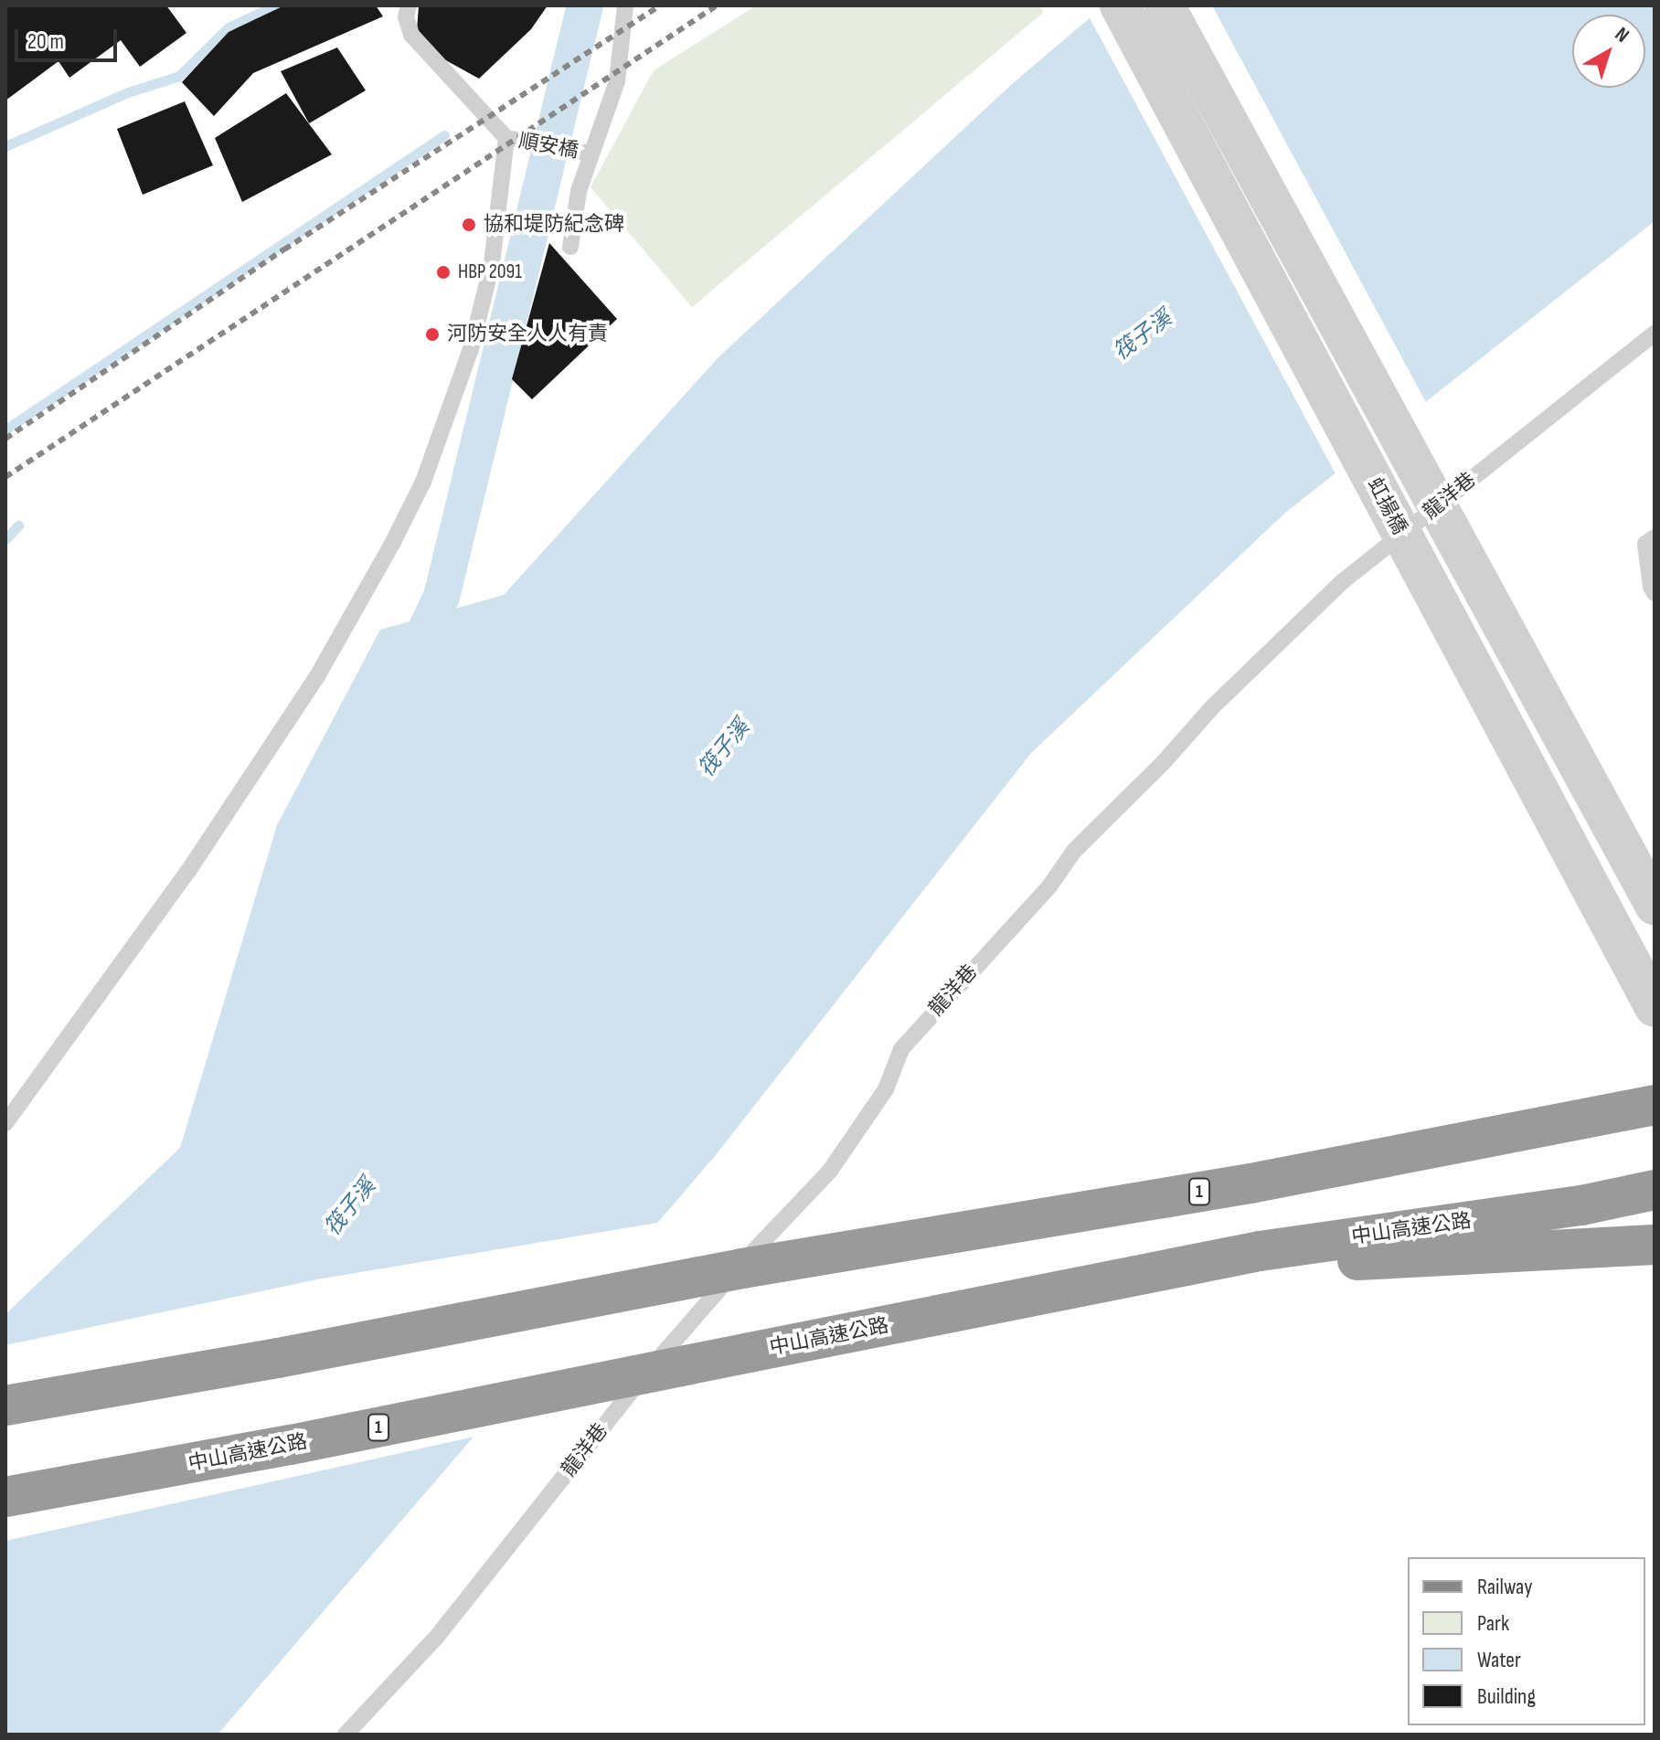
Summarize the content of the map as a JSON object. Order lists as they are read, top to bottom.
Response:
{
  "streets": {
    "highway": ["1", "中山高速公路"],
    "street": ["虹揚橋"],
    "lane": ["順安橋", "龍洋巷"]
  },
  "water": ["筏子溪"],
  "places": ["協和堤防紀念碑", "HBP 2091", "河防安全人人有責"],
  "legend": [
    "Railway",
    "Park",
    "Water",
    "Building"
  ],
  "scale_bar": "20 m",
  "north": "top right"
}
